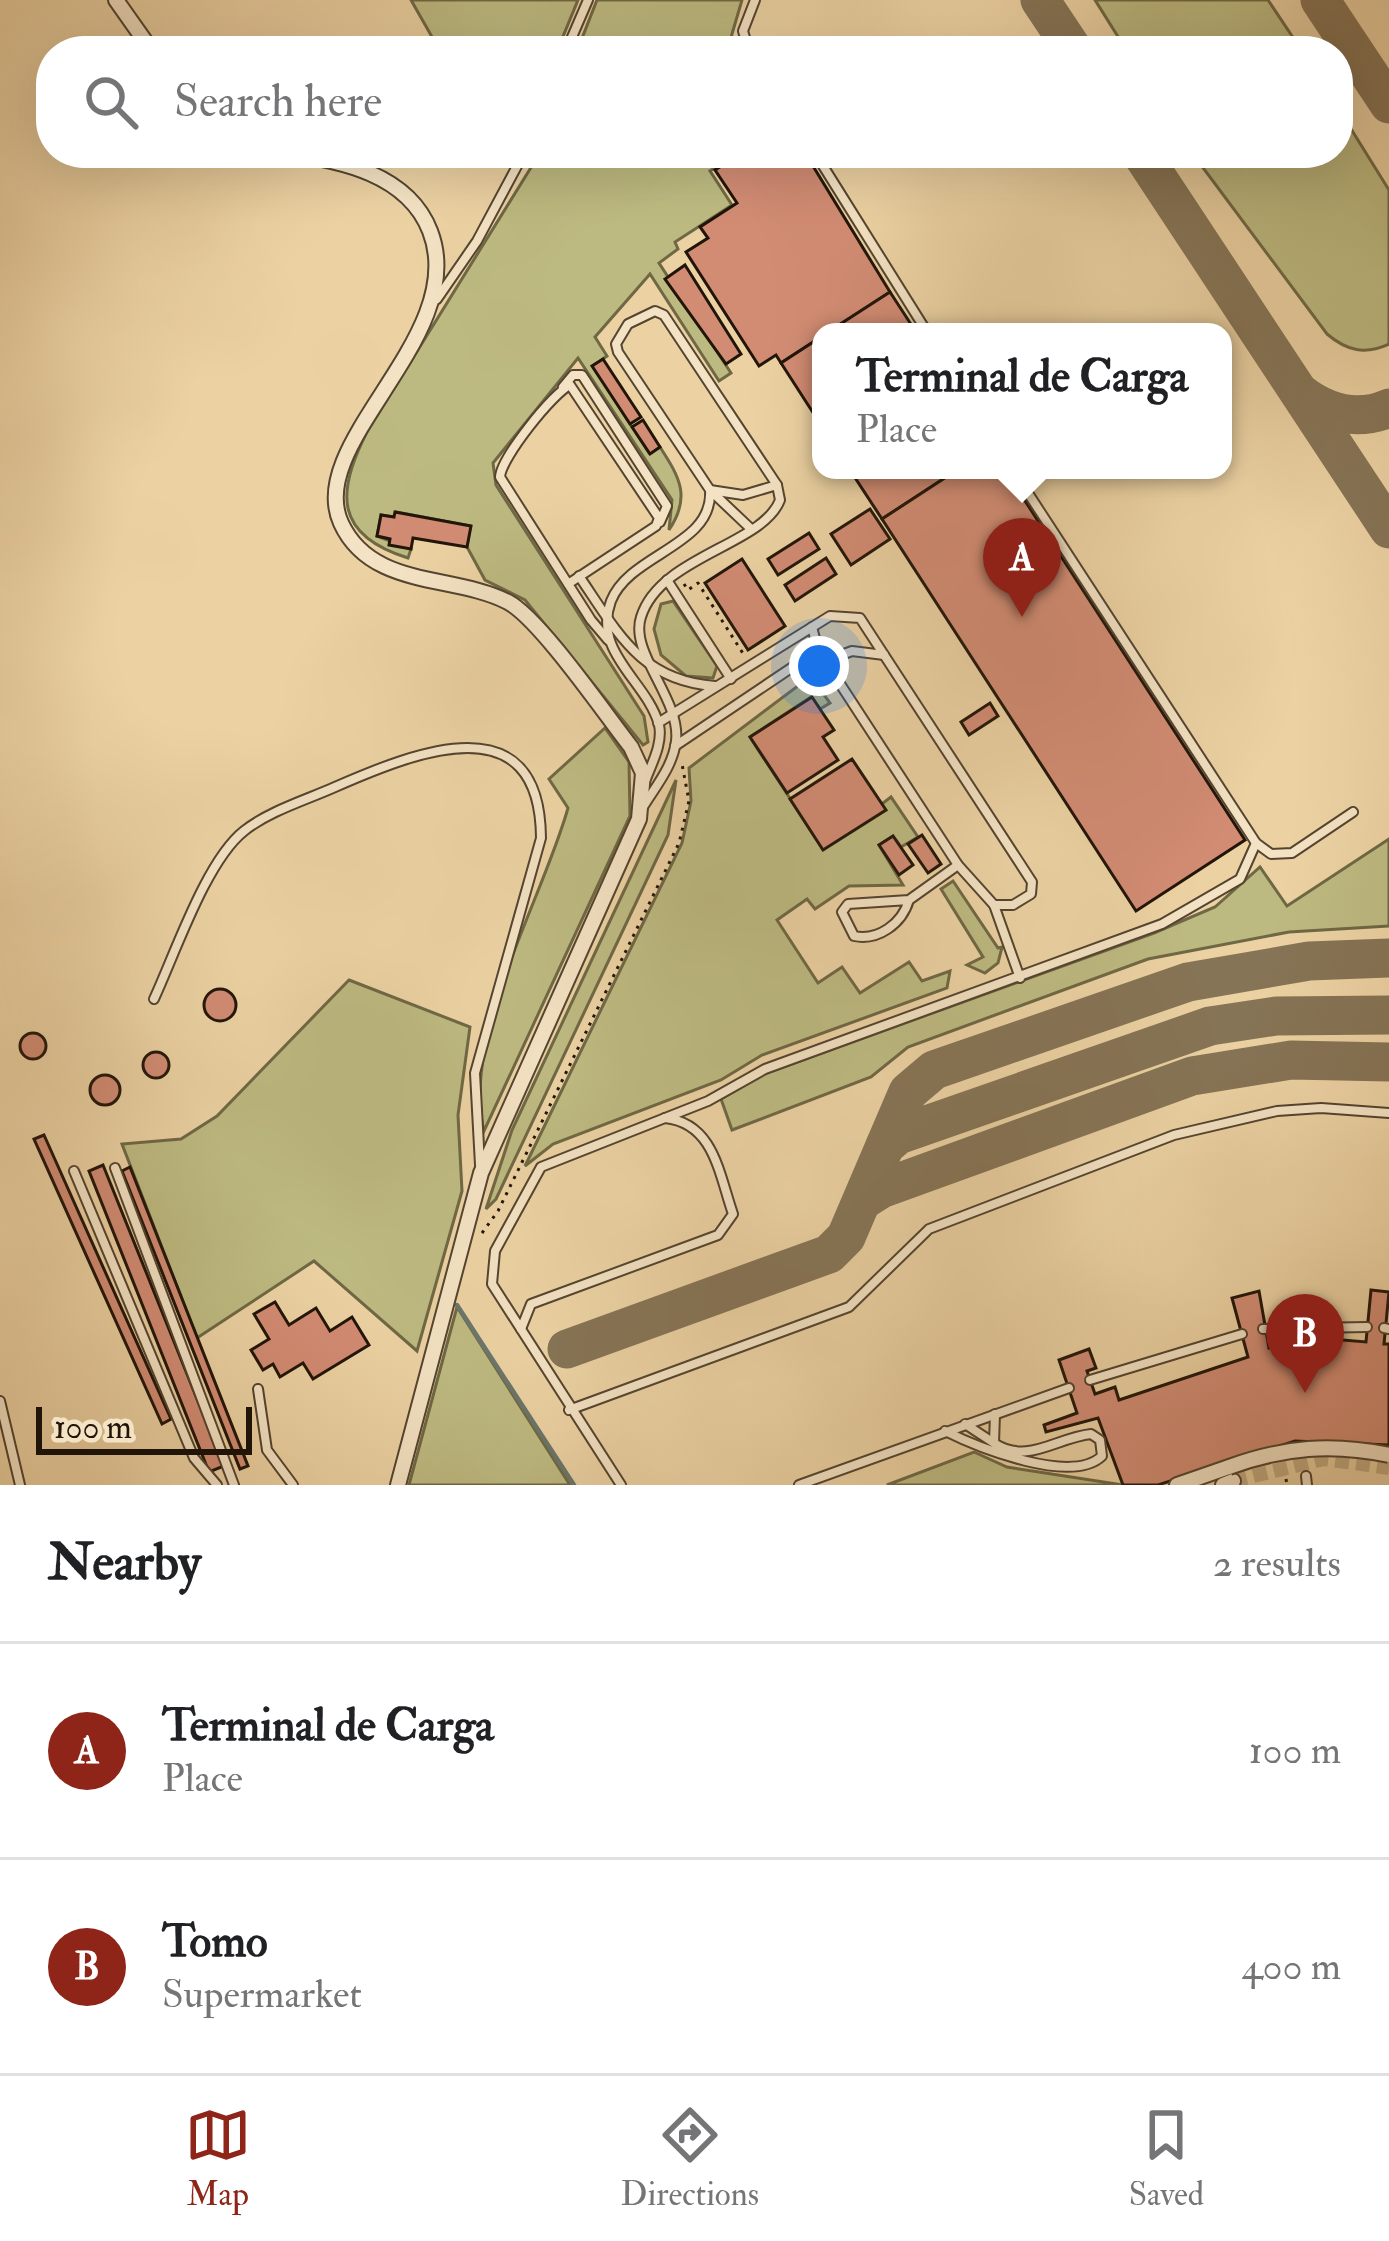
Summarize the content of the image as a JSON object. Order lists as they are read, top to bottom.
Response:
{
  "scale_bar": "100 m",
  "page": {
    "search": "Search here",
    "popup": ["Terminal de Carga", "Place"],
    "pins": ["A", "B"],
    "scale": "100 m",
    "heading": ["Nearby", "2 results"],
    "list": [
      {
        "mark": "A",
        "name": "Terminal de Carga",
        "note": "Place",
        "value": "100 m"
      },
      {
        "mark": "B",
        "name": "Tomo",
        "note": "Supermarket",
        "value": "400 m"
      }
    ],
    "nav": ["Map", "Directions", "Saved"]
  }
}
